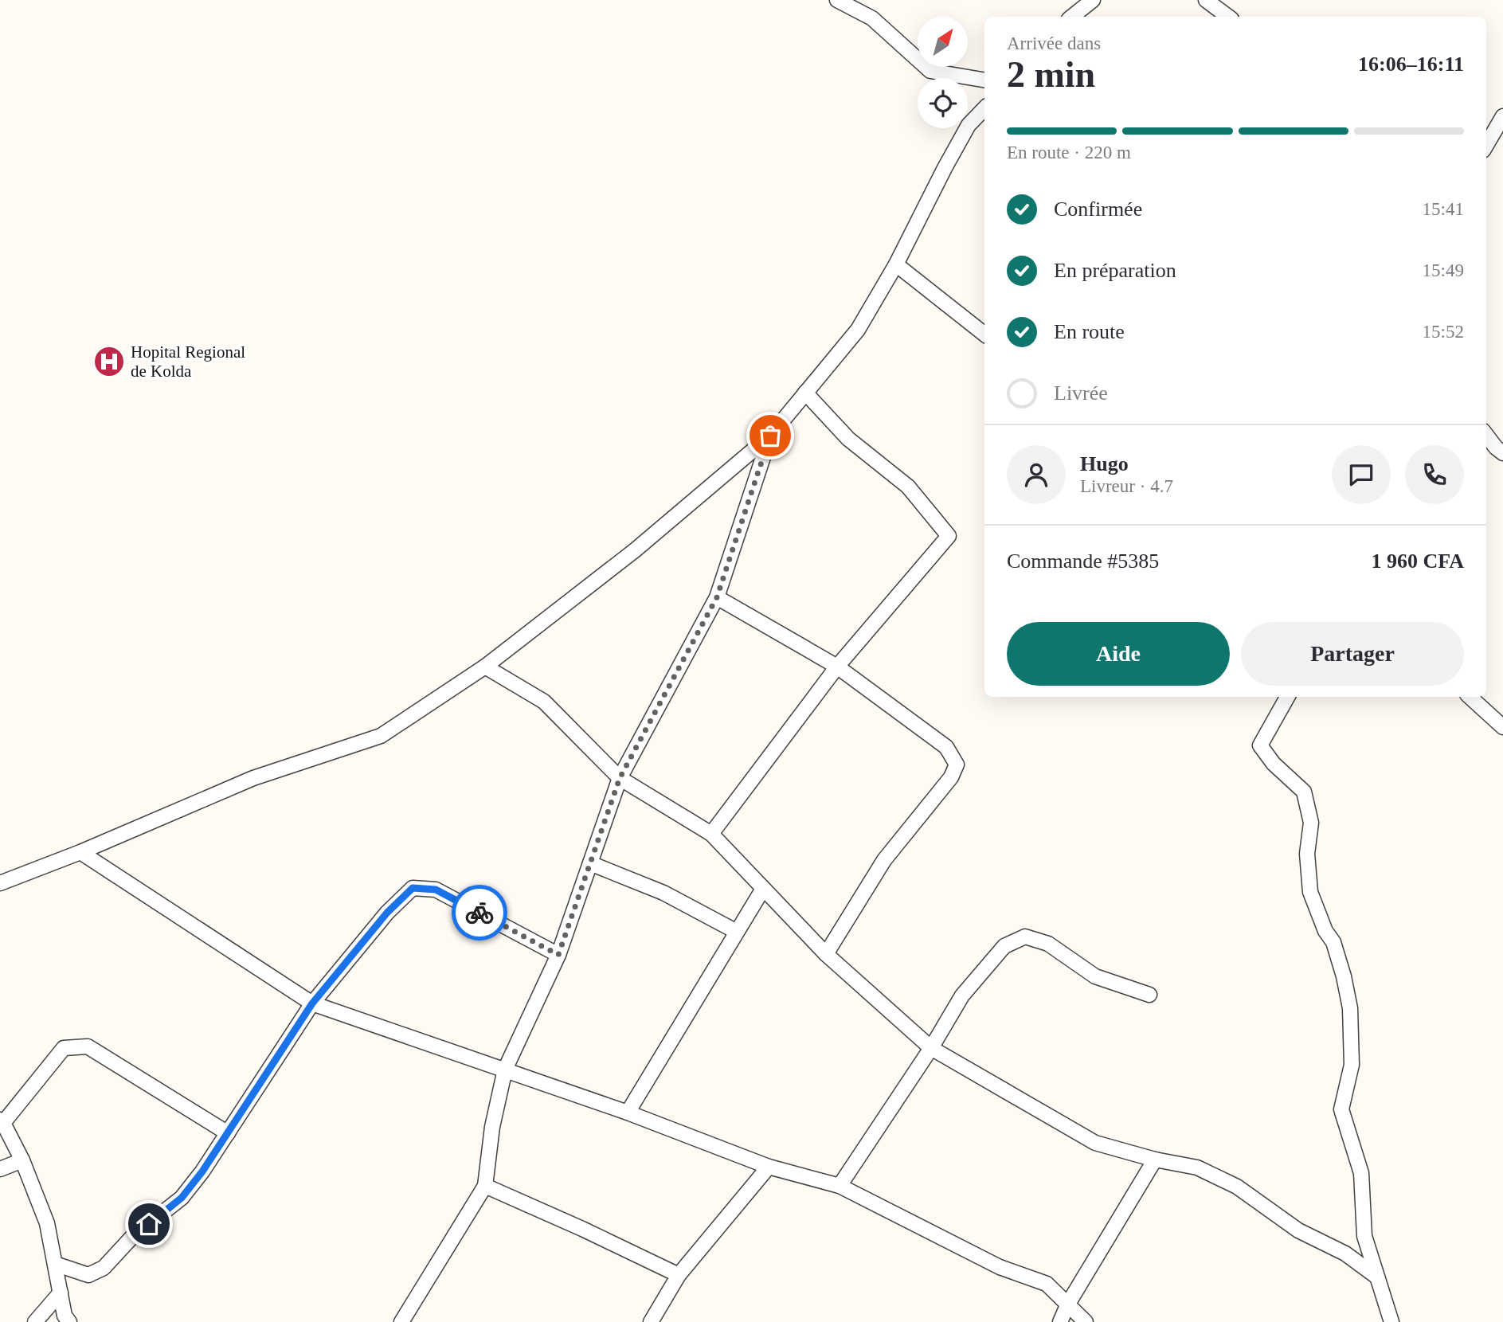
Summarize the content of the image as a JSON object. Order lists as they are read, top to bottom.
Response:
{
  "places": {
    "hospital": ["Hopital Regional de Kolda"]
  },
  "north": "top right",
  "page": {
    "heading": ["2 min", "Arrivée dans", "16:06–16:11"],
    "panel": [
      "Hugo",
      "Livreur · 4.7",
      "Commande #5385",
      "1 960 CFA"
    ],
    "bar": "En route · 220 m",
    "list": [
      ["Confirmée", "15:41"],
      ["En préparation", "15:49"],
      ["En route", "15:52"],
      "Livrée"
    ],
    "buttons": ["Aide", "Partager"]
  }
}
